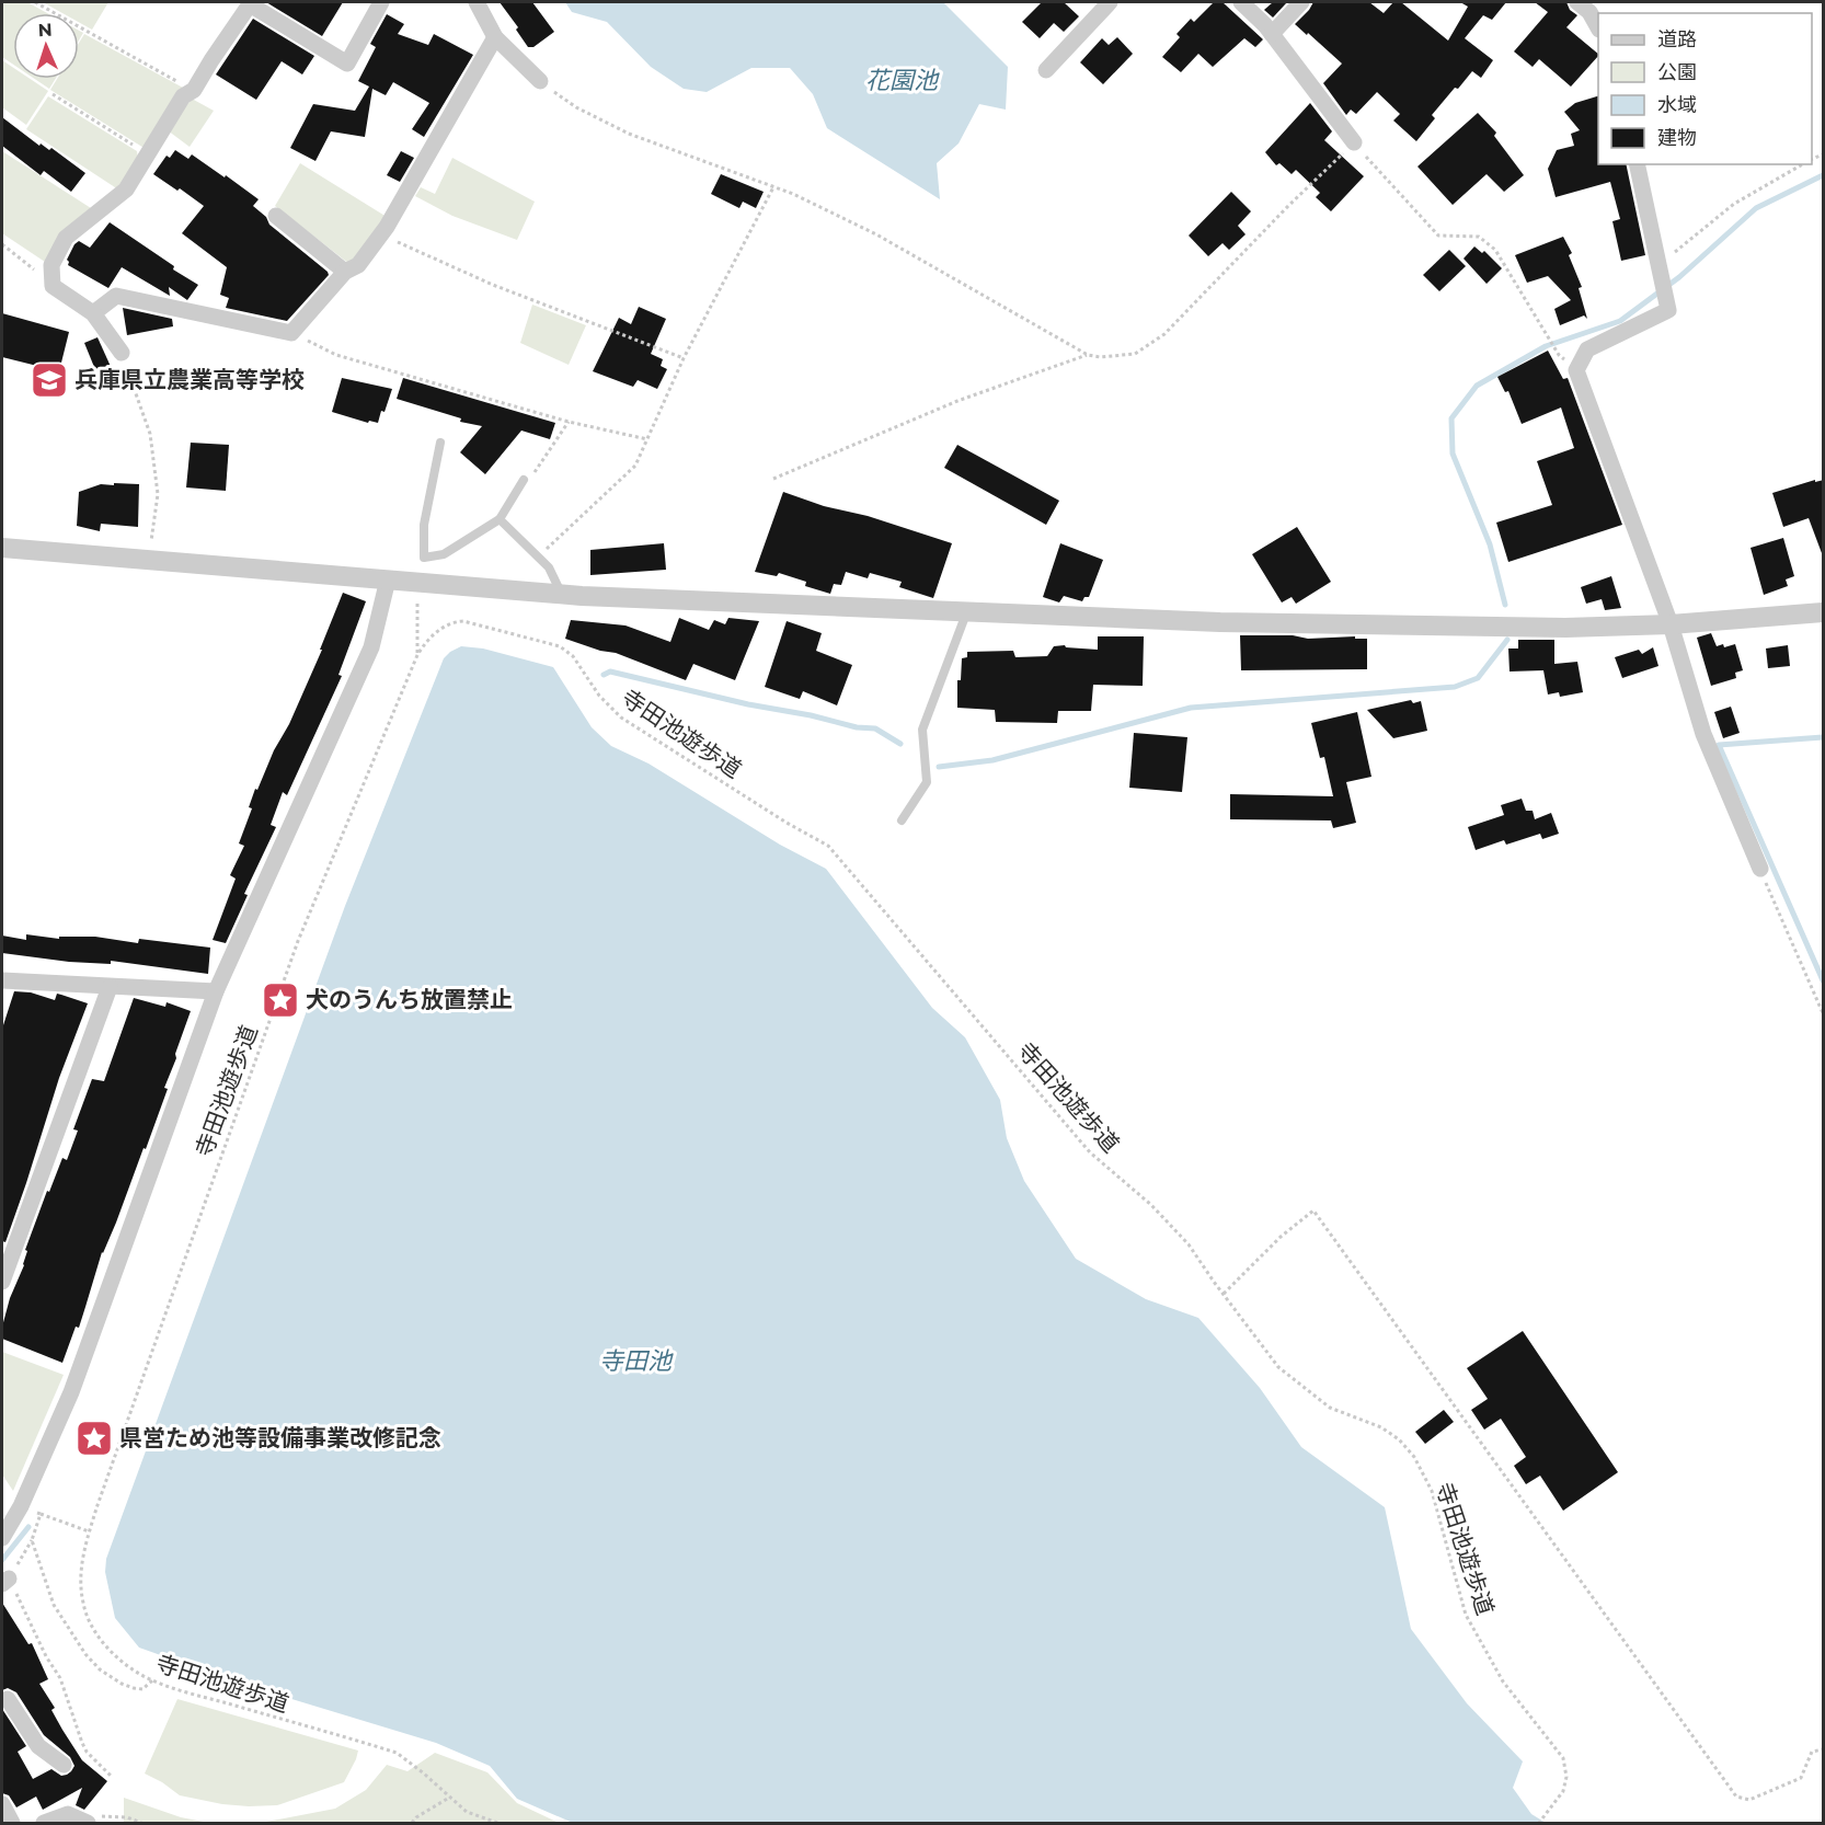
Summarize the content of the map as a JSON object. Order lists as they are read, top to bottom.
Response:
{
  "streets": {
    "path": ["寺田池遊歩道"]
  },
  "water": ["花園池", "寺田池"],
  "places": {
    "school or university": ["兵庫県立農業高等学校"],
    "place": ["犬のうんち放置禁止", "県営ため池等設備事業改修記念"]
  },
  "legend": [
    "道路",
    "公園",
    "水域",
    "建物"
  ],
  "north": "top"
}
